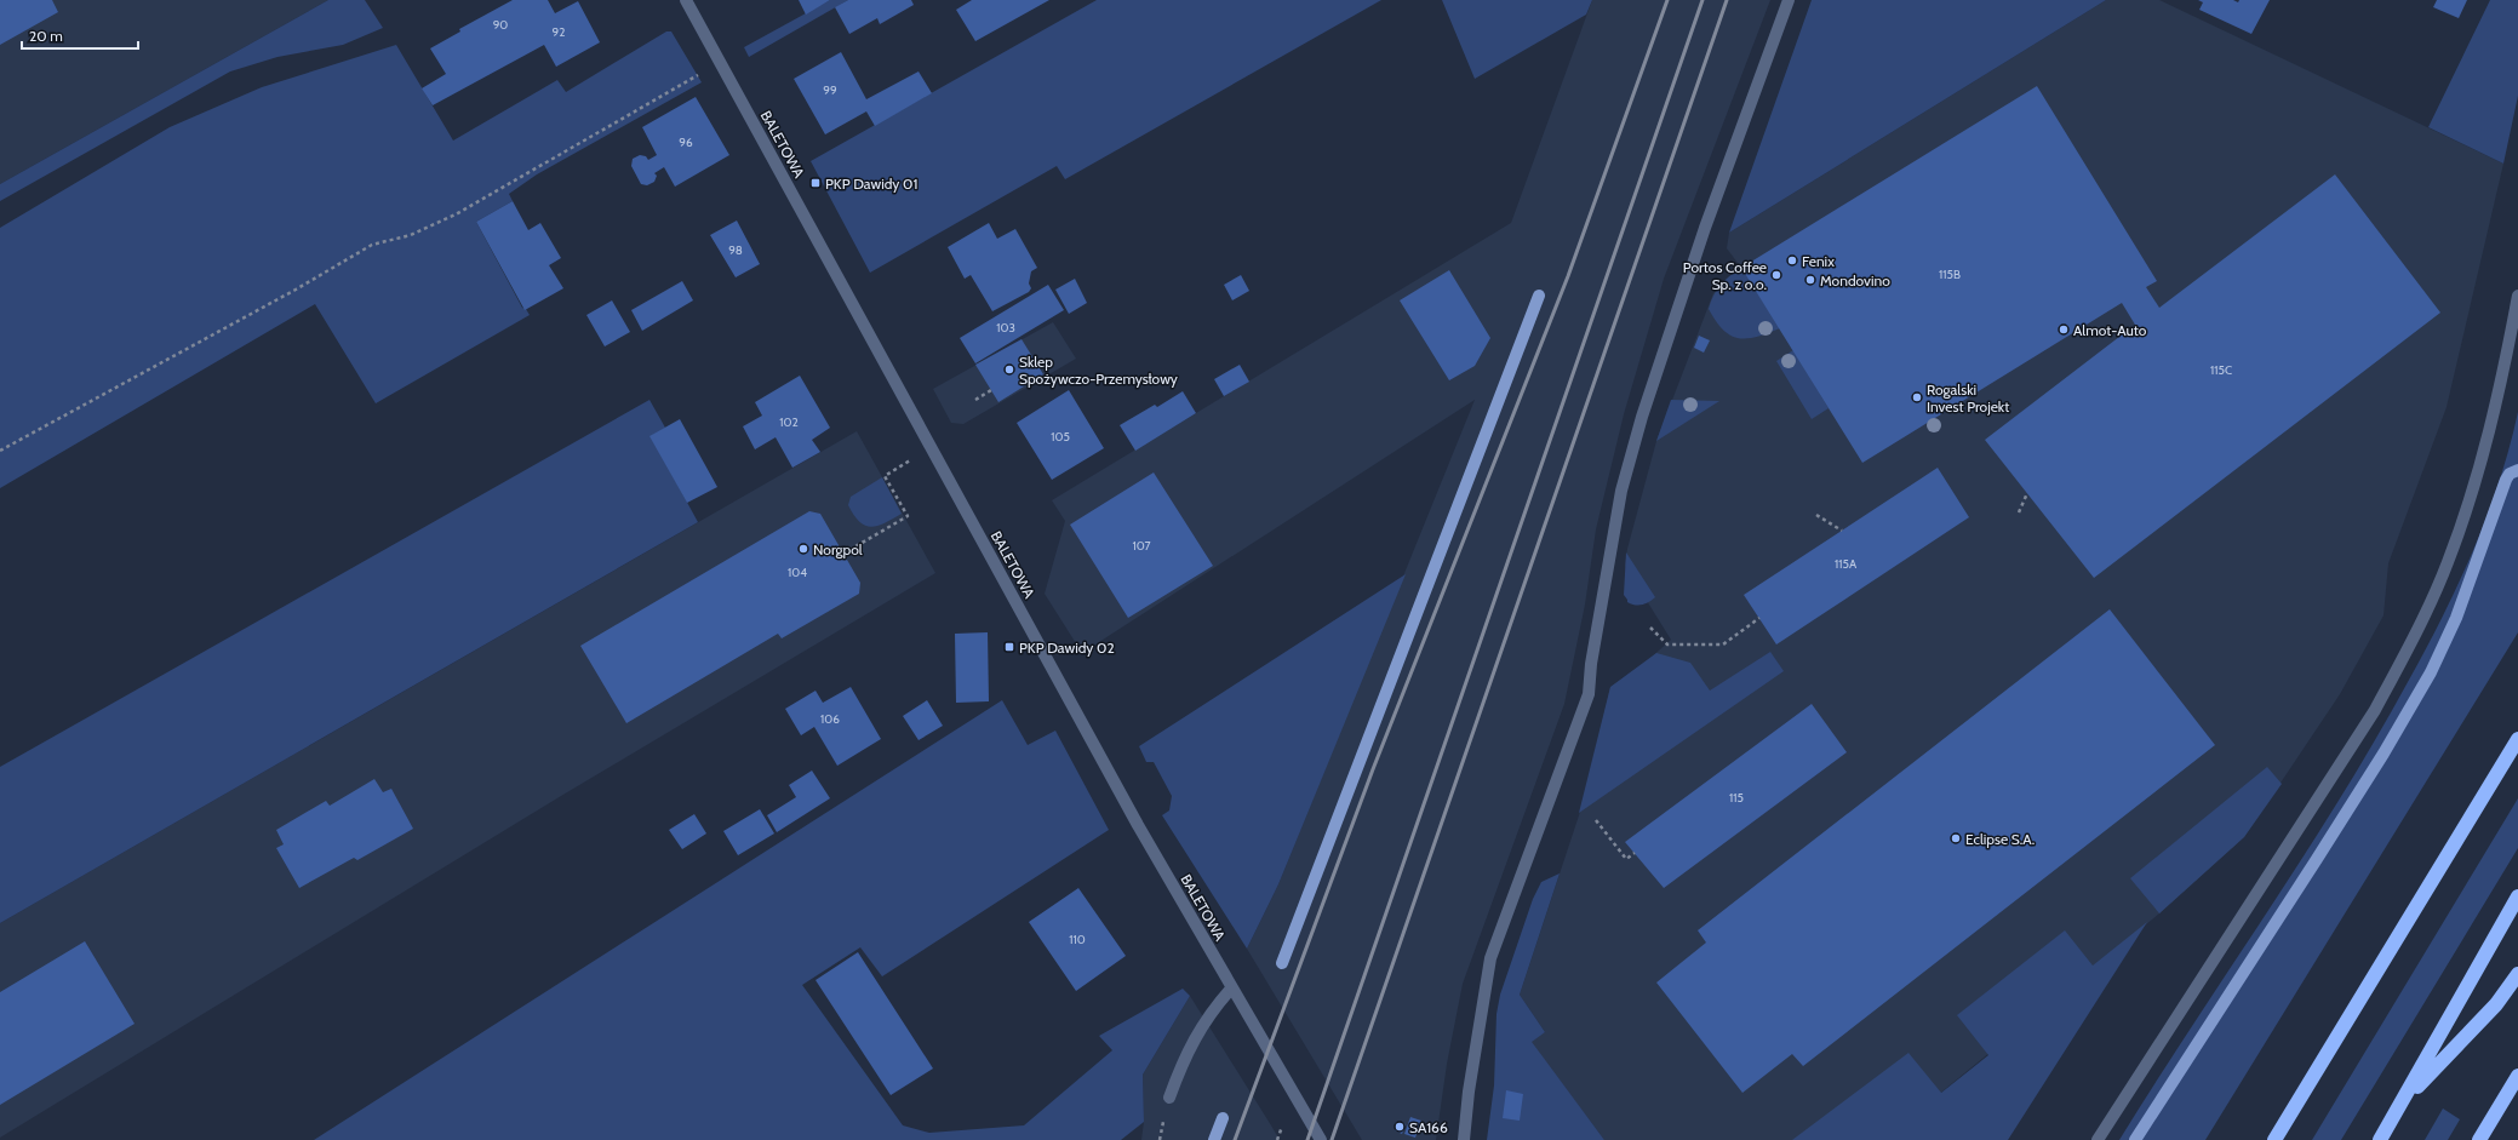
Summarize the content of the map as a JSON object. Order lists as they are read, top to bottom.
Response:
{
  "streets": {
    "street": ["BALETOWA"]
  },
  "places": {
    "transit": ["PKP Dawidy 01", "PKP Dawidy 02"],
    "other": [
      "Fenix",
      "Portos Coffee Sp. z o.o.",
      "Mondovino",
      "Almot-Auto",
      "Sklep Spożywczo-Przemysłowy",
      "Rogalski Invest Projekt",
      "Norgpol",
      "Eclipse S.A.",
      "SA166"
    ]
  },
  "house_numbers": [
    "90",
    "92",
    "99",
    "96",
    "98",
    "115B",
    "103",
    "115C",
    "102",
    "105",
    "107",
    "115A",
    "104",
    "106",
    "115",
    "110"
  ],
  "scale_bar": "20 m"
}
